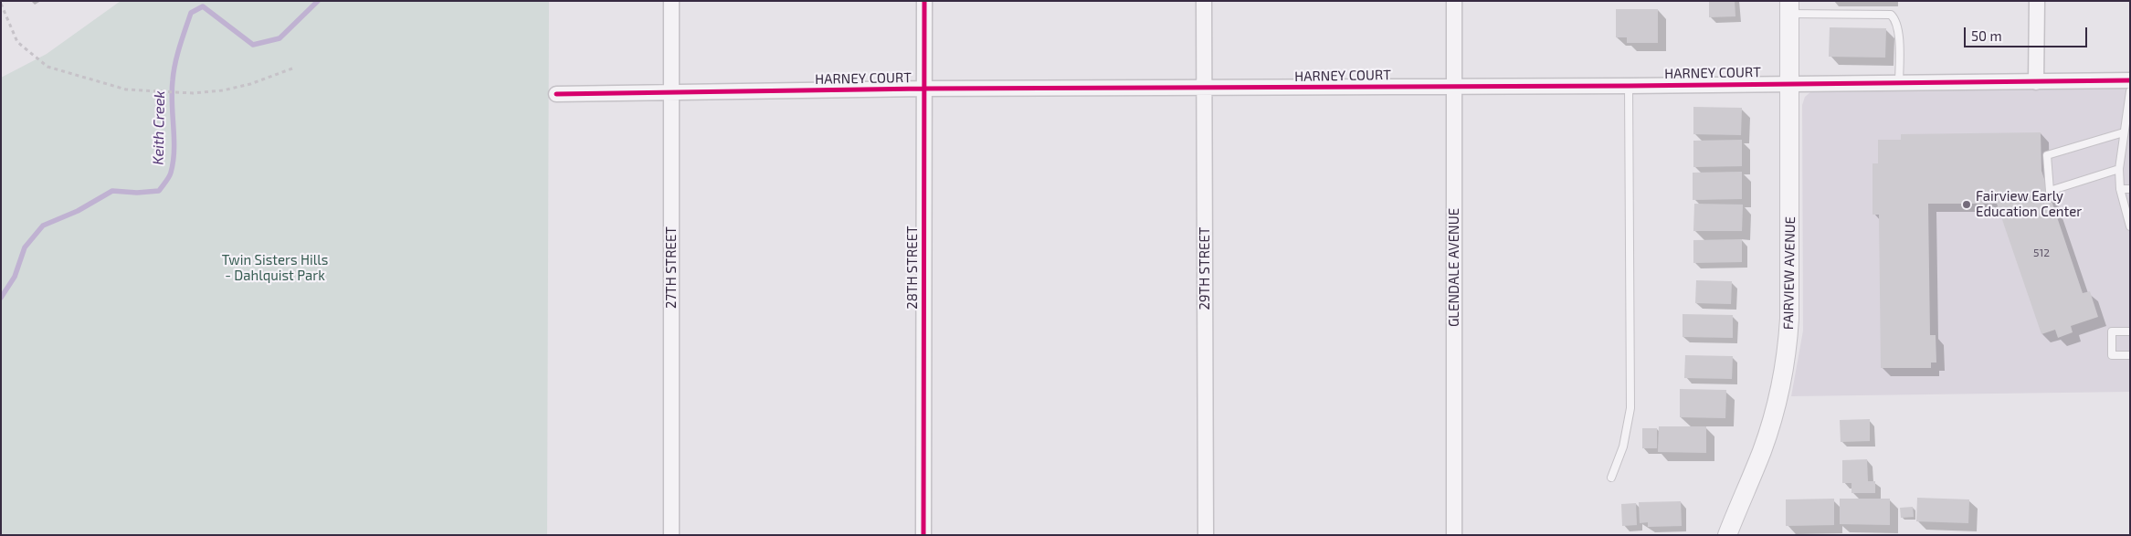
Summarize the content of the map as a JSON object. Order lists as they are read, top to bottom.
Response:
{
  "streets": {
    "street": [
      "HARNEY COURT",
      "27TH STREET",
      "28TH STREET",
      "GLENDALE AVENUE",
      "29TH STREET",
      "FAIRVIEW AVENUE"
    ]
  },
  "crossings": [
    ["HARNEY COURT", "27TH STREET"],
    ["HARNEY COURT", "28TH STREET"],
    ["HARNEY COURT", "GLENDALE AVENUE"],
    ["HARNEY COURT", "29TH STREET"],
    ["HARNEY COURT", "FAIRVIEW AVENUE"]
  ],
  "water": ["Keith Creek"],
  "parks": ["Twin Sisters Hills - Dahlquist Park"],
  "places": ["Fairview Early Education Center"],
  "house_numbers": ["512"],
  "scale_bar": "50 m"
}
